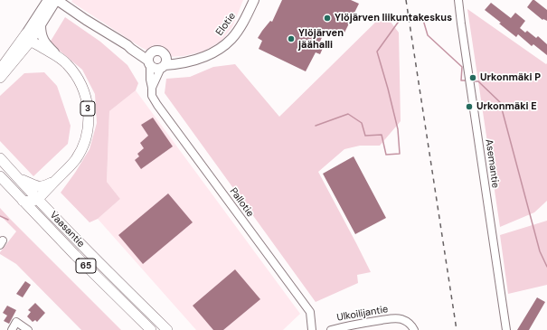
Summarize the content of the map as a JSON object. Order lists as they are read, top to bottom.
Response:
{
  "streets": {
    "highway": ["3", "Vaasantie", "65"],
    "main road": ["Elotie"],
    "street": ["Asemantie", "Pallotie", "Ulkoilijantie"]
  },
  "crossings": [
    ["Elotie", "Pallotie"],
    ["3", "Vaasantie"],
    ["3", "65"],
    ["Vaasantie", "65"]
  ],
  "places": [
    "Ylöjärven liikuntakeskus",
    "Ylöjärven jäähalli",
    "Urkonmäki P",
    "Urkonmäki E"
  ]
}
